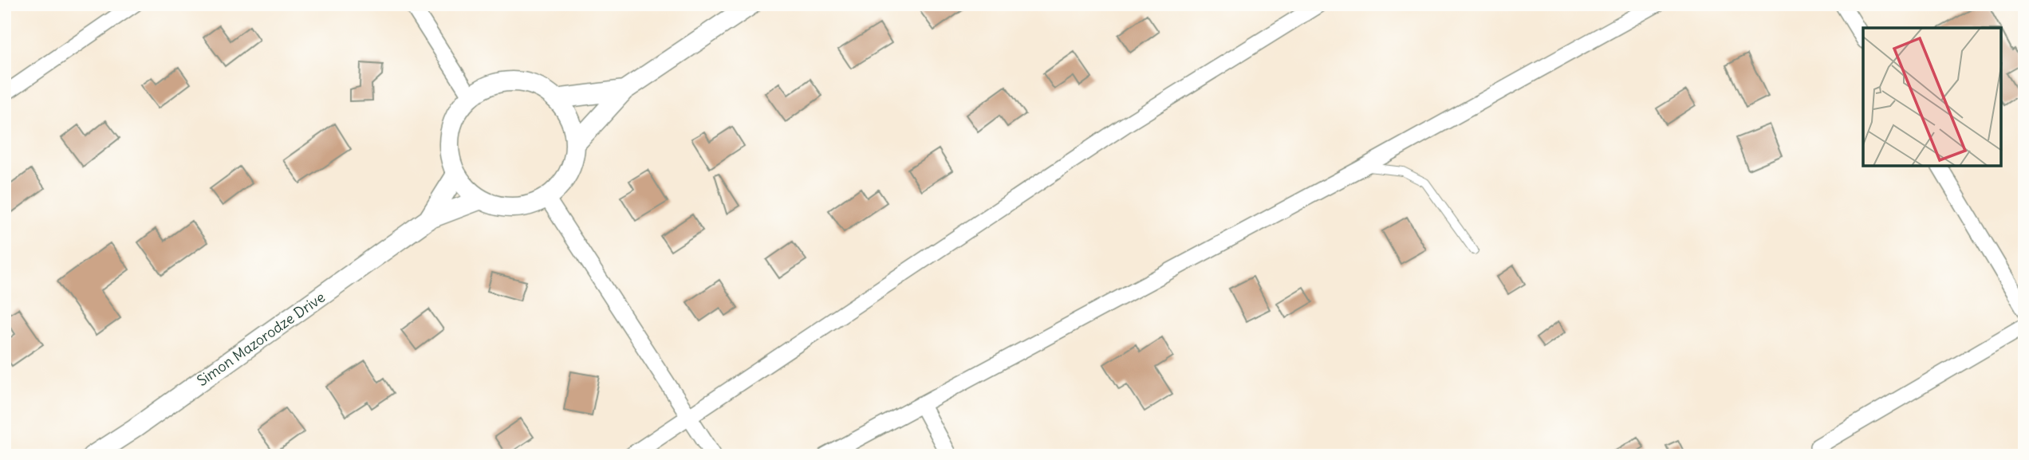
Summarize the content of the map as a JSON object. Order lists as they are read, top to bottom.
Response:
{
  "streets": {
    "street": ["Simon Mazorodze Drive"]
  }
}
